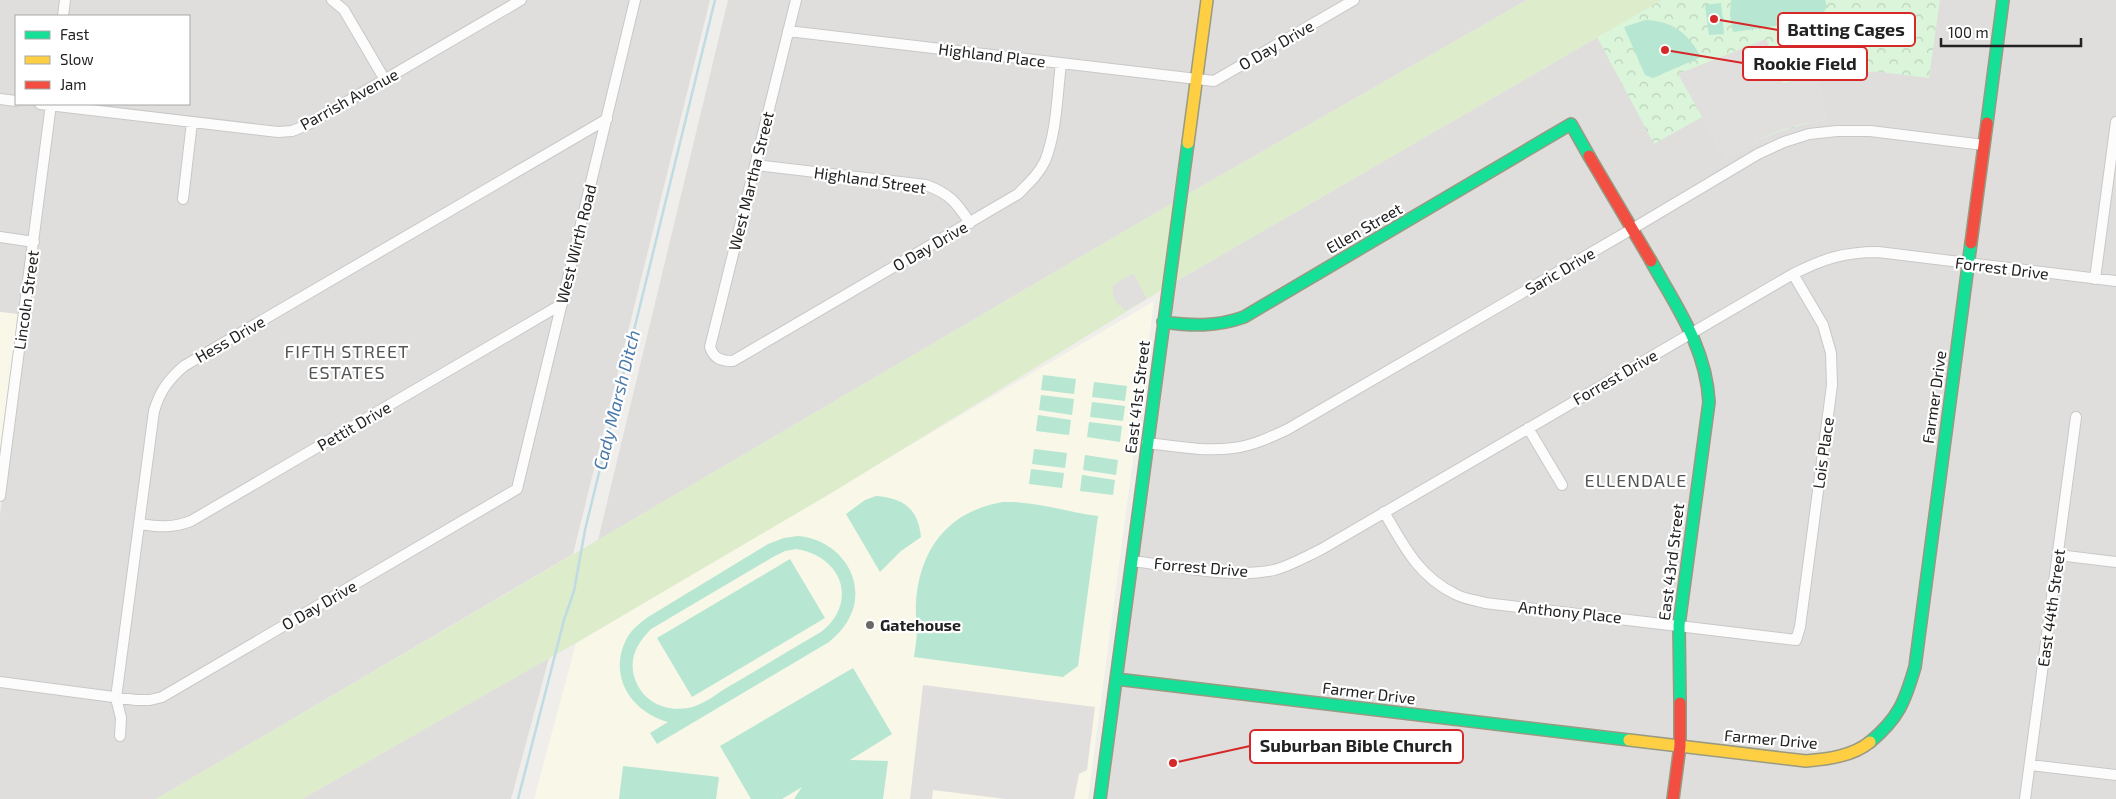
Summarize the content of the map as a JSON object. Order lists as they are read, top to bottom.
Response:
{
  "streets": {
    "street": [
      "O Day Drive",
      "Highland Place",
      "Parrish Avenue",
      "Highland Street",
      "West Martha Street",
      "Ellen Street",
      "West Wirth Road",
      "Forrest Drive",
      "Saric Drive",
      "Lincoln Street",
      "Hess Drive",
      "East 41st Street",
      "Farmer Drive",
      "Pettit Drive",
      "Lois Place",
      "East 43rd Street",
      "East 44th Street",
      "Anthony Place"
    ]
  },
  "crossings": [
    ["O Day Drive", "Highland Place"],
    ["O Day Drive", "Highland Street"],
    ["O Day Drive", "West Martha Street"],
    ["O Day Drive", "West Wirth Road"],
    ["O Day Drive", "Hess Drive"],
    ["O Day Drive", "East 41st Street"],
    ["Highland Place", "West Martha Street"],
    ["Highland Place", "East 41st Street"],
    ["Highland Street", "West Martha Street"],
    ["Ellen Street", "East 41st Street"],
    ["Ellen Street", "East 43rd Street"],
    ["West Wirth Road", "Hess Drive"],
    ["West Wirth Road", "Pettit Drive"],
    ["Forrest Drive", "East 41st Street"],
    ["Forrest Drive", "Farmer Drive"],
    ["Forrest Drive", "Lois Place"],
    ["Forrest Drive", "East 43rd Street"],
    ["Forrest Drive", "Anthony Place"],
    ["Saric Drive", "East 41st Street"],
    ["Saric Drive", "Farmer Drive"],
    ["Saric Drive", "East 43rd Street"],
    ["Hess Drive", "Pettit Drive"],
    ["East 41st Street", "Farmer Drive"],
    ["Farmer Drive", "East 43rd Street"],
    ["Lois Place", "Anthony Place"],
    ["East 43rd Street", "Anthony Place"]
  ],
  "districts": ["FIFTH STREET ESTATES", "ELLENDALE"],
  "water": ["Cady Marsh Ditch"],
  "places": [
    "Batting Cages",
    "Rookie Field",
    "Gatehouse",
    "Suburban Bible Church"
  ],
  "legend": ["Fast", "Slow", "Jam"],
  "scale_bar": "100 m"
}
